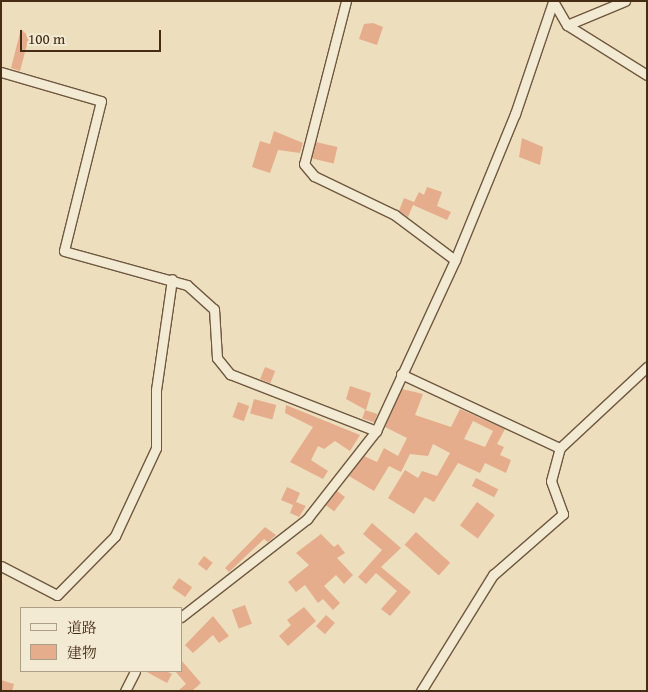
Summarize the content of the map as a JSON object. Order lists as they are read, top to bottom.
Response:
{
  "legend": ["道路", "建物"],
  "scale_bar": "100 m"
}
